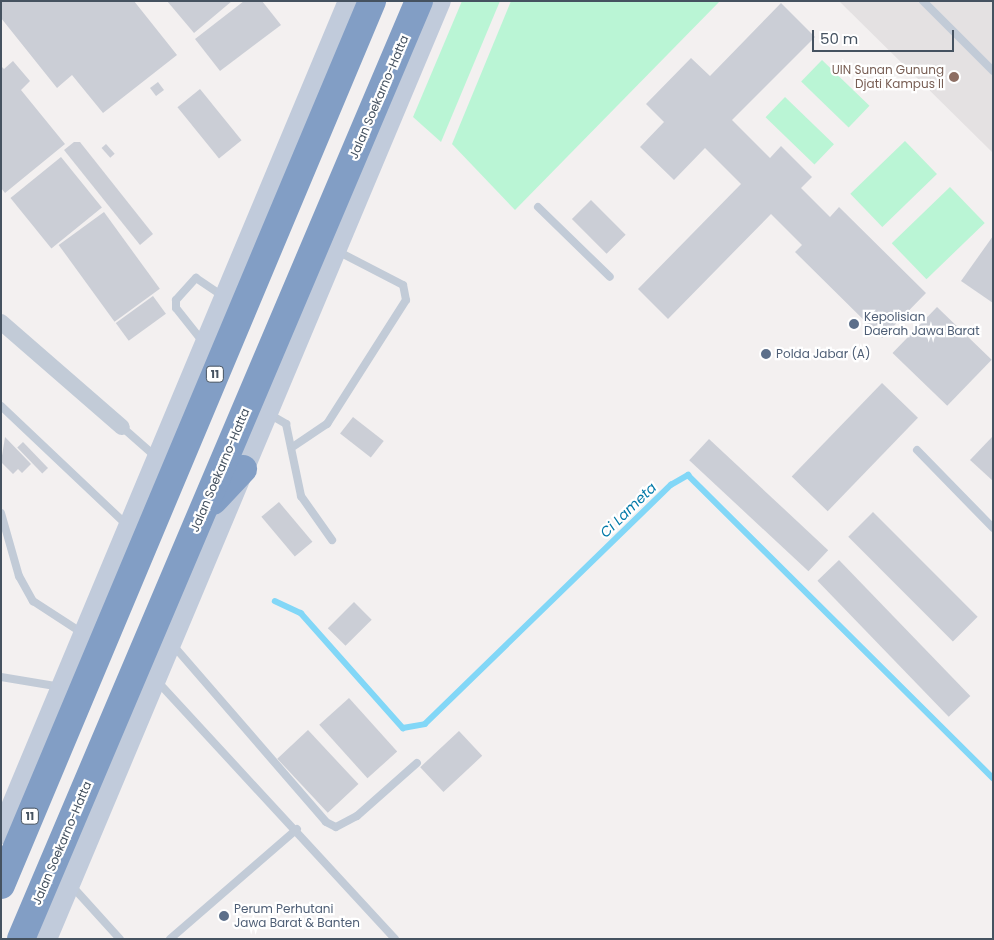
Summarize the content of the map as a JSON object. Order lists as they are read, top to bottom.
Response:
{
  "streets": {
    "highway": ["Jalan Soekarno-Hatta", "11"]
  },
  "water": ["Ci Lameta"],
  "places": [
    "UIN Sunan Gunung Djati Kampus II",
    "Kepolisian Daerah Jawa Barat",
    "Polda Jabar (A)",
    "Perum Perhutani Jawa Barat & Banten"
  ],
  "scale_bar": "50 m"
}
